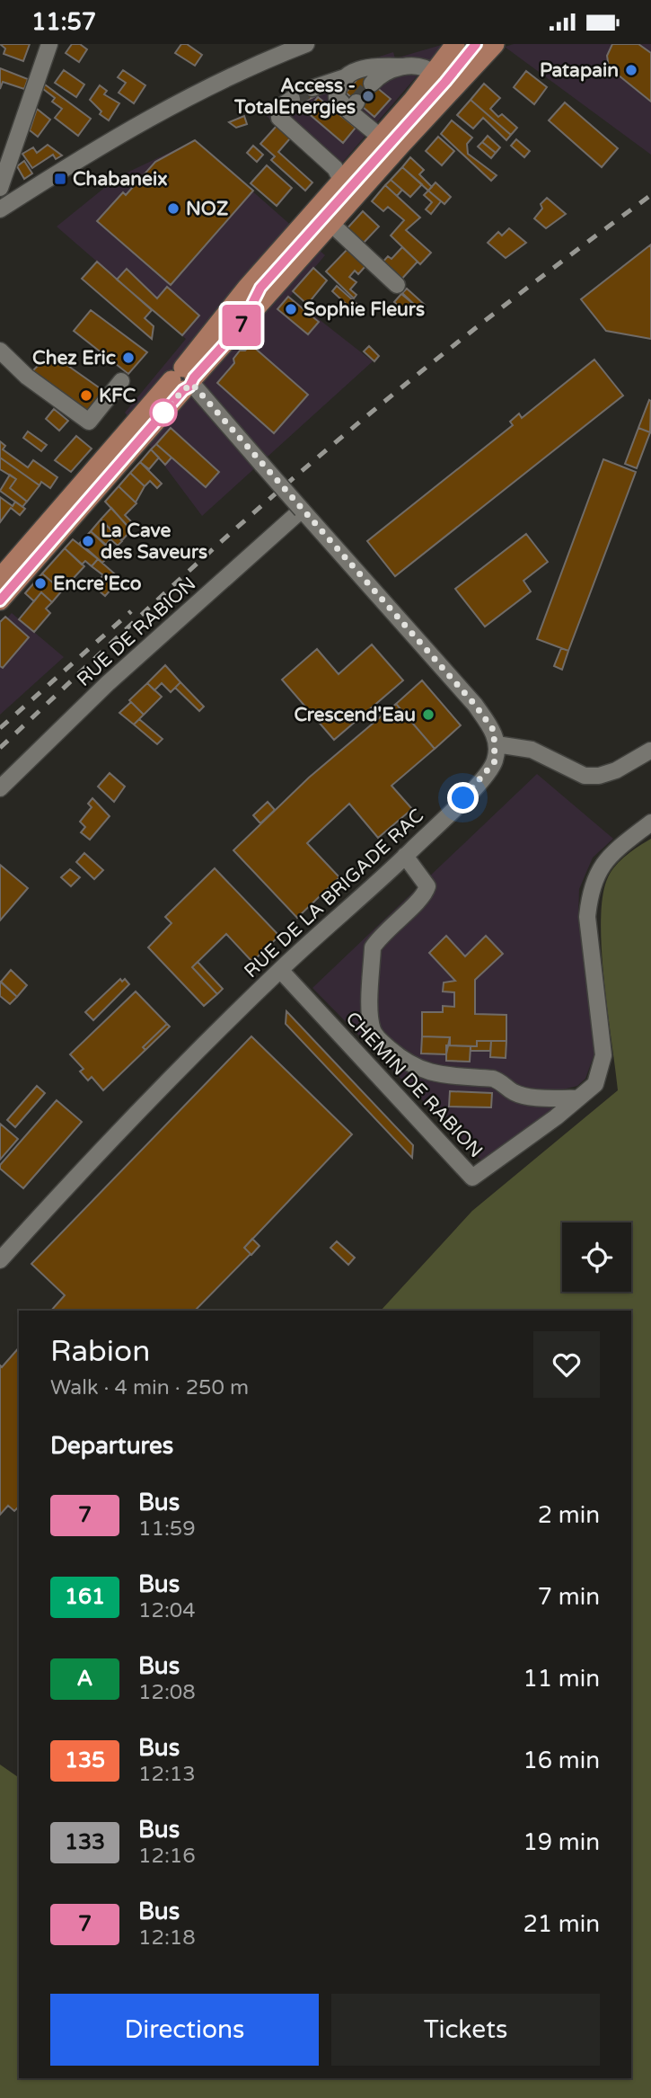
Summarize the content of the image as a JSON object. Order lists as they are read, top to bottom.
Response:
{
  "streets": {
    "street": ["RUE DE RABION", "RUE DE LA BRIGADE RAC", "CHEMIN DE RABION"]
  },
  "crossings": [
    ["RUE DE LA BRIGADE RAC", "CHEMIN DE RABION"]
  ],
  "places": {
    "other": [
      "Patapain",
      "Access - TotalEnergies",
      "NOZ",
      "Sophie Fleurs",
      "Chez Eric",
      "KFC",
      "La Cave des Saveurs",
      "Encre'Eco",
      "Crescend'Eau"
    ],
    "transit": ["Chabaneix"]
  },
  "lines": ["bus line 7"],
  "page": {
    "status": "11:57",
    "on_map": "7",
    "heading": [
      ["Rabion", "Walk · 4 min · 250 m"],
      "Departures"
    ],
    "list": [
      {
        "mark": "7",
        "name": "Bus",
        "note": "11:59",
        "value": "2 min"
      },
      {
        "mark": "161",
        "name": "Bus",
        "note": "12:04",
        "value": "7 min"
      },
      {
        "mark": "A",
        "name": "Bus",
        "note": "12:08",
        "value": "11 min"
      },
      {
        "mark": "135",
        "name": "Bus",
        "note": "12:13",
        "value": "16 min"
      },
      {
        "mark": "133",
        "name": "Bus",
        "note": "12:16",
        "value": "19 min"
      },
      {
        "mark": "7",
        "name": "Bus",
        "note": "12:18",
        "value": "21 min"
      }
    ],
    "buttons": ["Directions", "Tickets"]
  }
}
